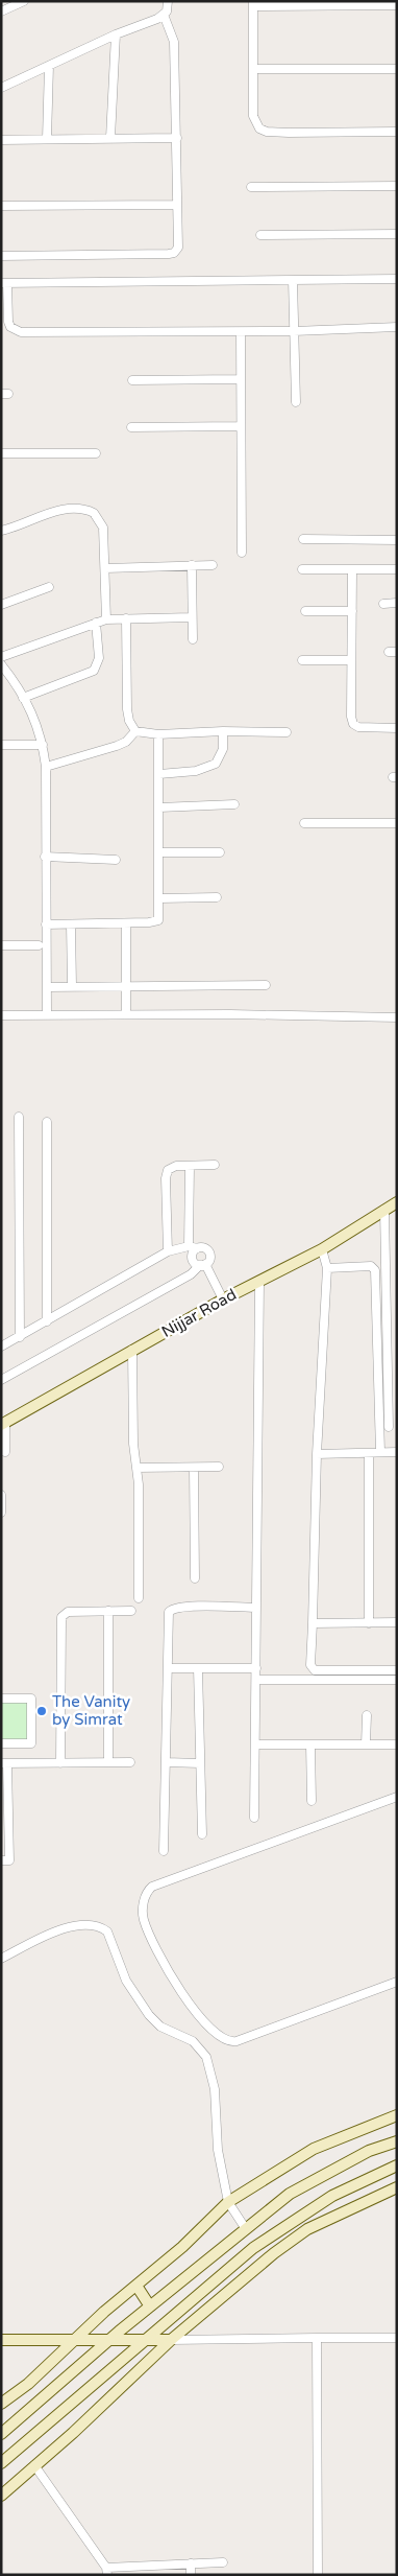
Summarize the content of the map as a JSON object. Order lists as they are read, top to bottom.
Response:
{
  "streets": {
    "street": ["Nijjar Road"]
  },
  "places": ["The Vanity by Simrat"]
}
